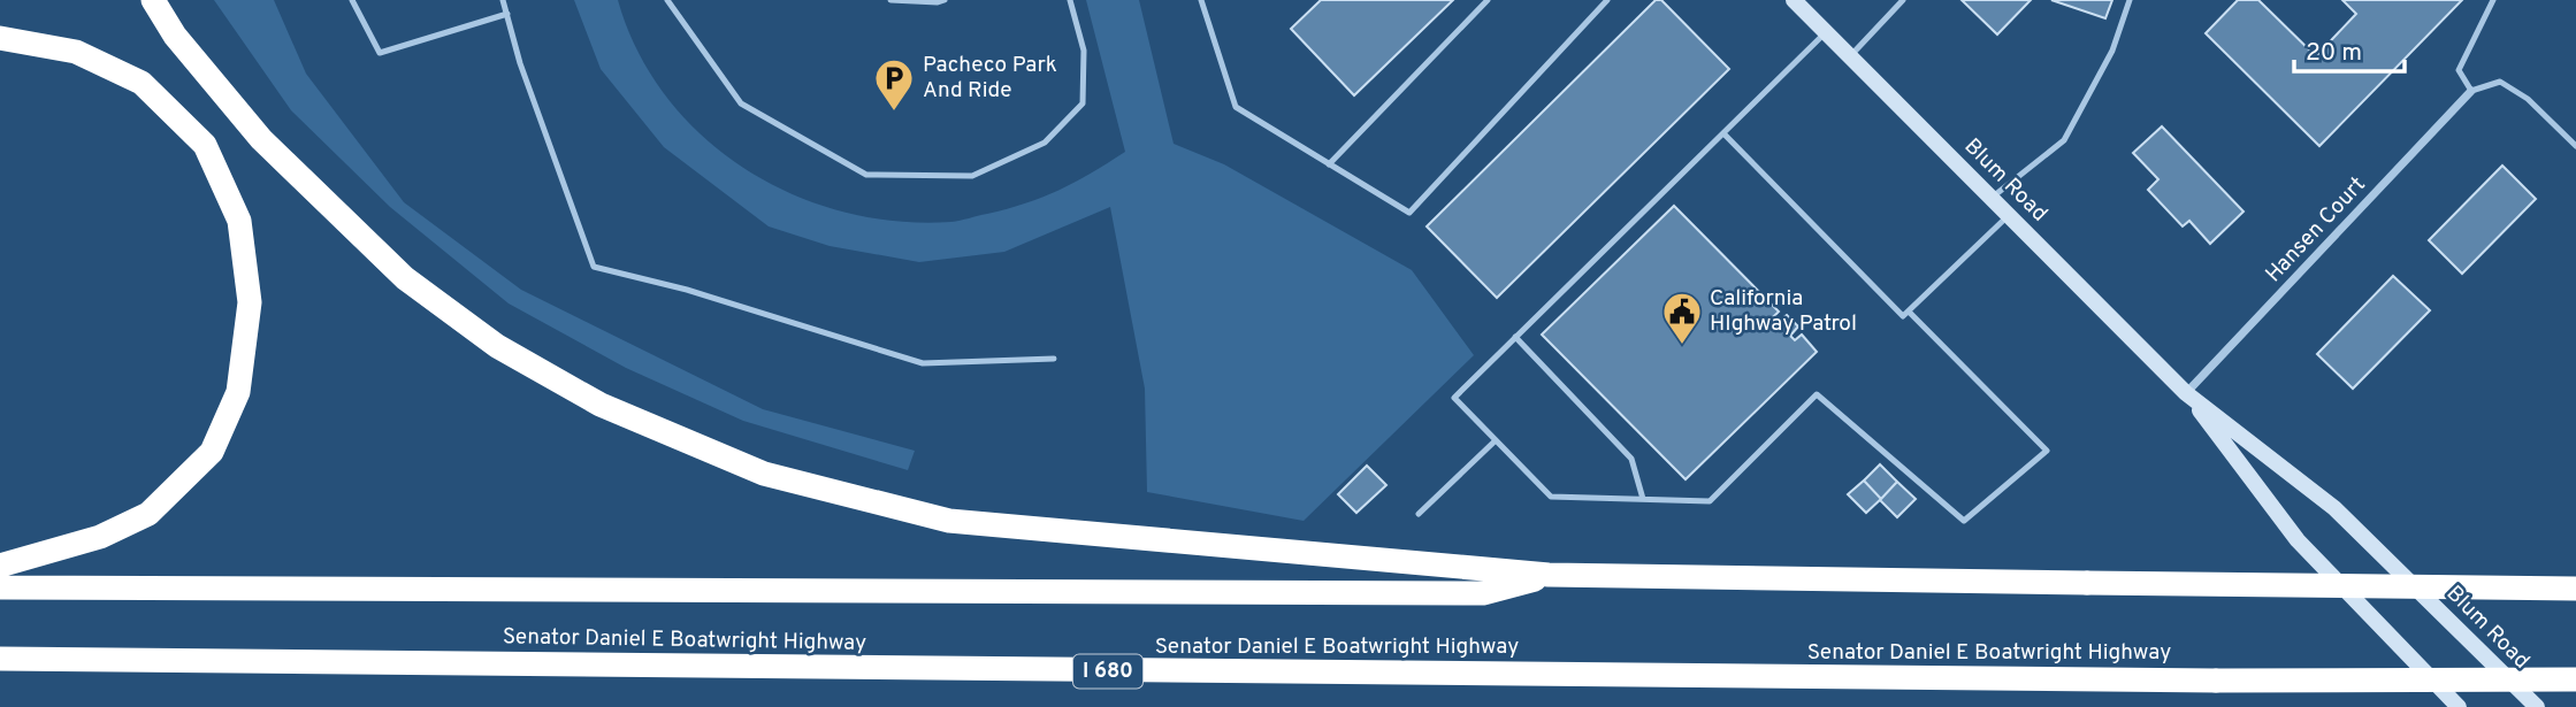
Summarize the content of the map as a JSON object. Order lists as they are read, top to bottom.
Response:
{
  "streets": {
    "highway": ["Senator Daniel E Boatwright Highway", "I 680"],
    "street": ["Blum Road", "Hansen Court"]
  },
  "crossings": [
    ["Blum Road", "Hansen Court"]
  ],
  "places": {
    "parking": ["Pacheco Park And Ride"],
    "public building": ["California HIghway Patrol"]
  },
  "scale_bar": "20 m"
}
